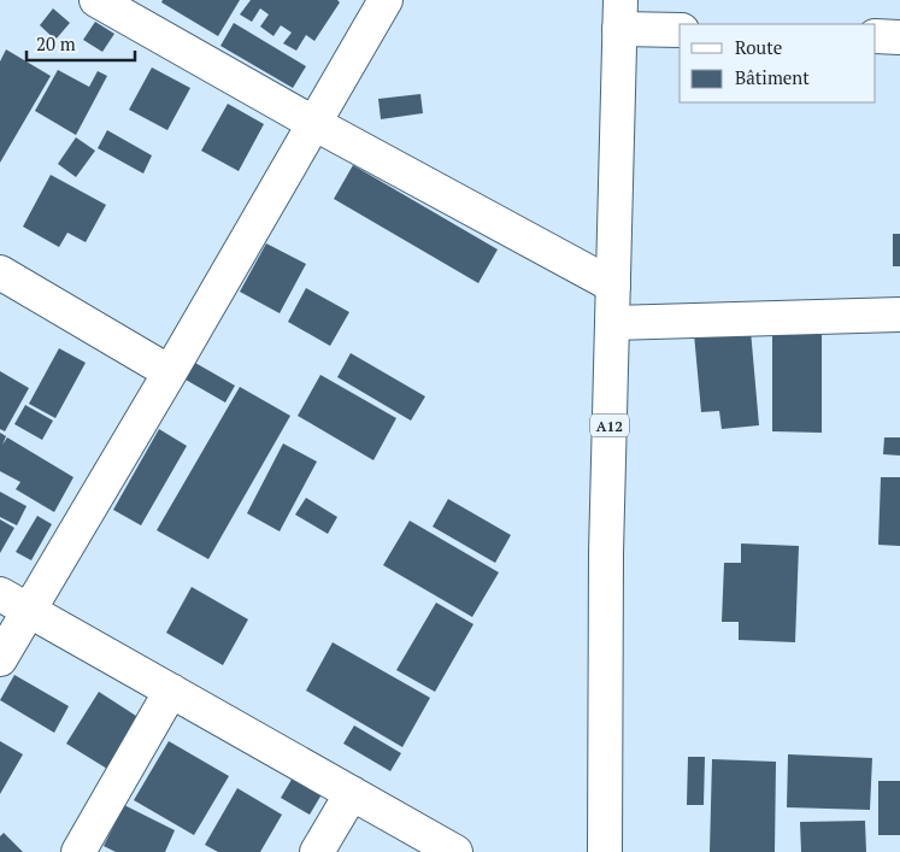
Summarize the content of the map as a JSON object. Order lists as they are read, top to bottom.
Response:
{
  "streets": {
    "street": ["A12"]
  },
  "legend": ["Route", "Bâtiment"],
  "scale_bar": "20 m"
}
